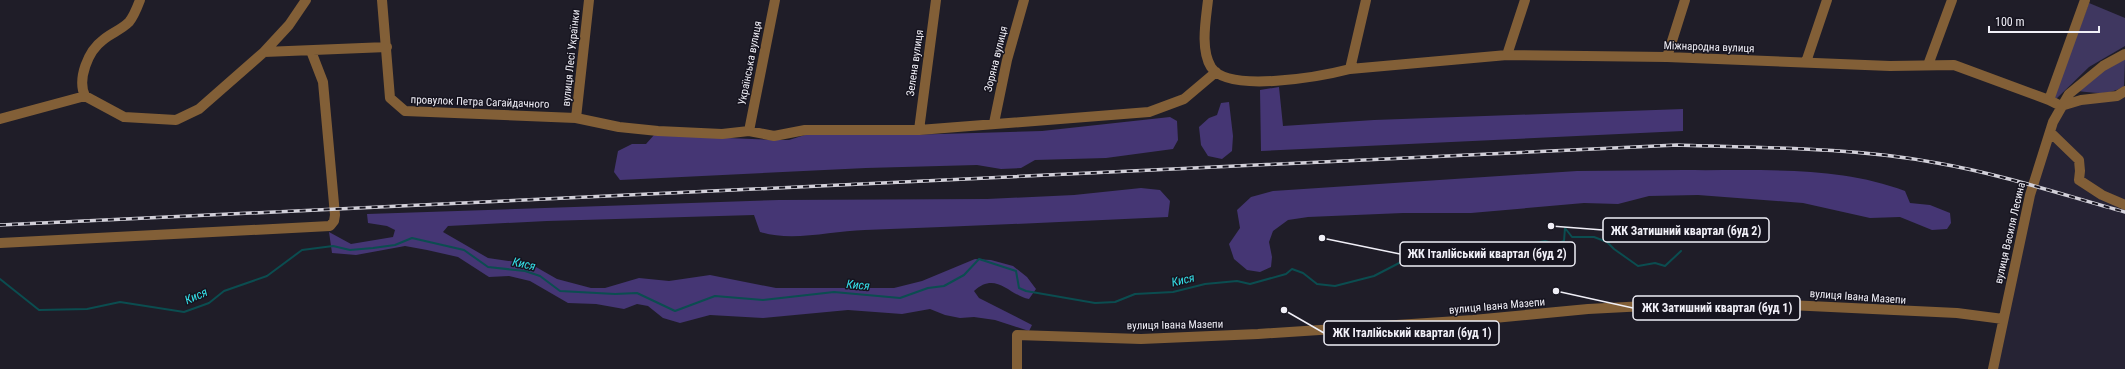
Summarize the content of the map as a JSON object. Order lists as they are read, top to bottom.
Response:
{
  "streets": {
    "street": [
      "Міжнародна вулиця",
      "вулиця Лесі Українки",
      "Зоряна вулиця",
      "Українська вулиця",
      "Зелена вулиця",
      "провулок Петра Сагайдачного",
      "вулиця Василя Лесина",
      "вулиця Івана Мазепи"
    ]
  },
  "crossings": [
    ["Міжнародна вулиця", "провулок Петра Сагайдачного"],
    ["Міжнародна вулиця", "вулиця Василя Лесина"],
    ["вулиця Лесі Українки", "провулок Петра Сагайдачного"],
    ["Зоряна вулиця", "провулок Петра Сагайдачного"],
    ["Українська вулиця", "провулок Петра Сагайдачного"],
    ["Зелена вулиця", "провулок Петра Сагайдачного"],
    ["вулиця Василя Лесина", "вулиця Івана Мазепи"]
  ],
  "water": ["Кися"],
  "places": [
    "ЖК Затишний квартал (буд 2)",
    "ЖК Італійський квартал (буд 2)",
    "ЖК Затишний квартал (буд 1)",
    "ЖК Італійський квартал (буд 1)"
  ],
  "scale_bar": "100 m"
}
